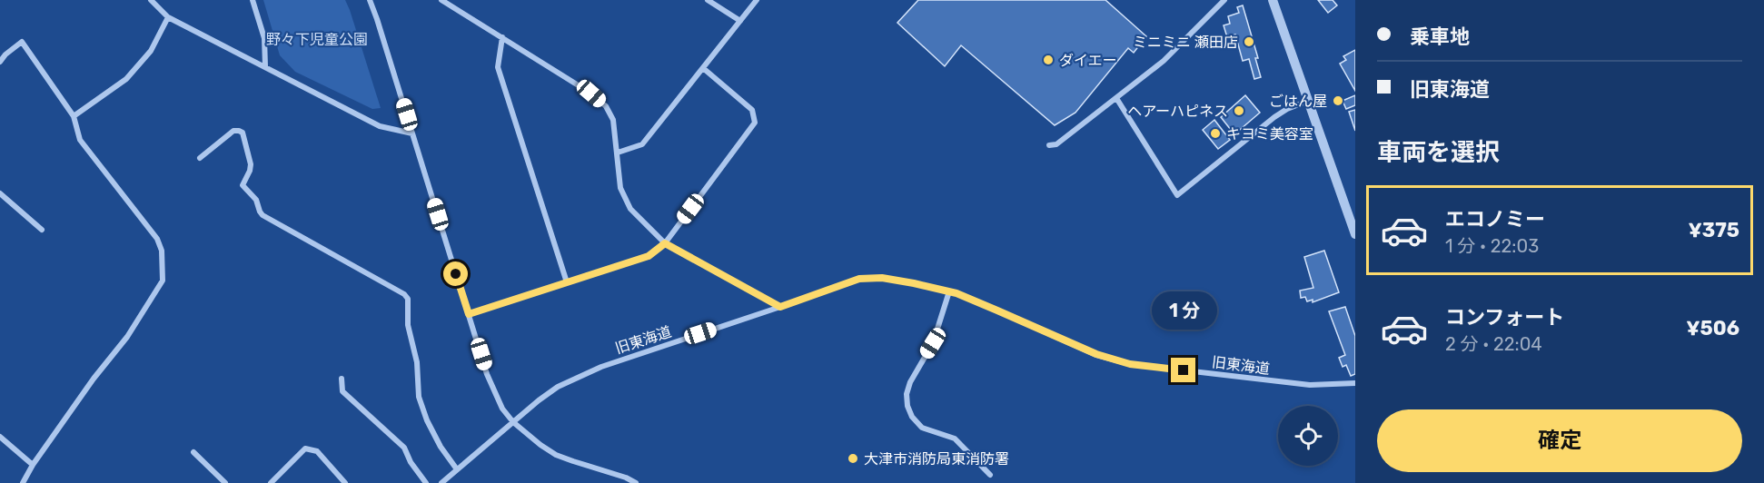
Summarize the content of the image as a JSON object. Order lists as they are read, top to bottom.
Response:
{
  "streets": {
    "street": ["旧東海道"]
  },
  "parks": ["野々下児童公園"],
  "places": [
    "ミニミニ 瀬田店",
    "ダイエー",
    "ごはん屋",
    "ヘアーハピネス",
    "キヨミ美容室",
    "大津市消防局東消防署"
  ],
  "page": {
    "banner": ["乗車地", "旧東海道"],
    "heading": "車両を選択",
    "list": [
      {
        "name": "エコノミー",
        "note": "1 分 · 22:03",
        "value": "¥375"
      },
      {
        "name": "コンフォート",
        "note": "2 分 · 22:04",
        "value": "¥506"
      }
    ],
    "bubble": "1 分",
    "buttons": "確定"
  }
}
